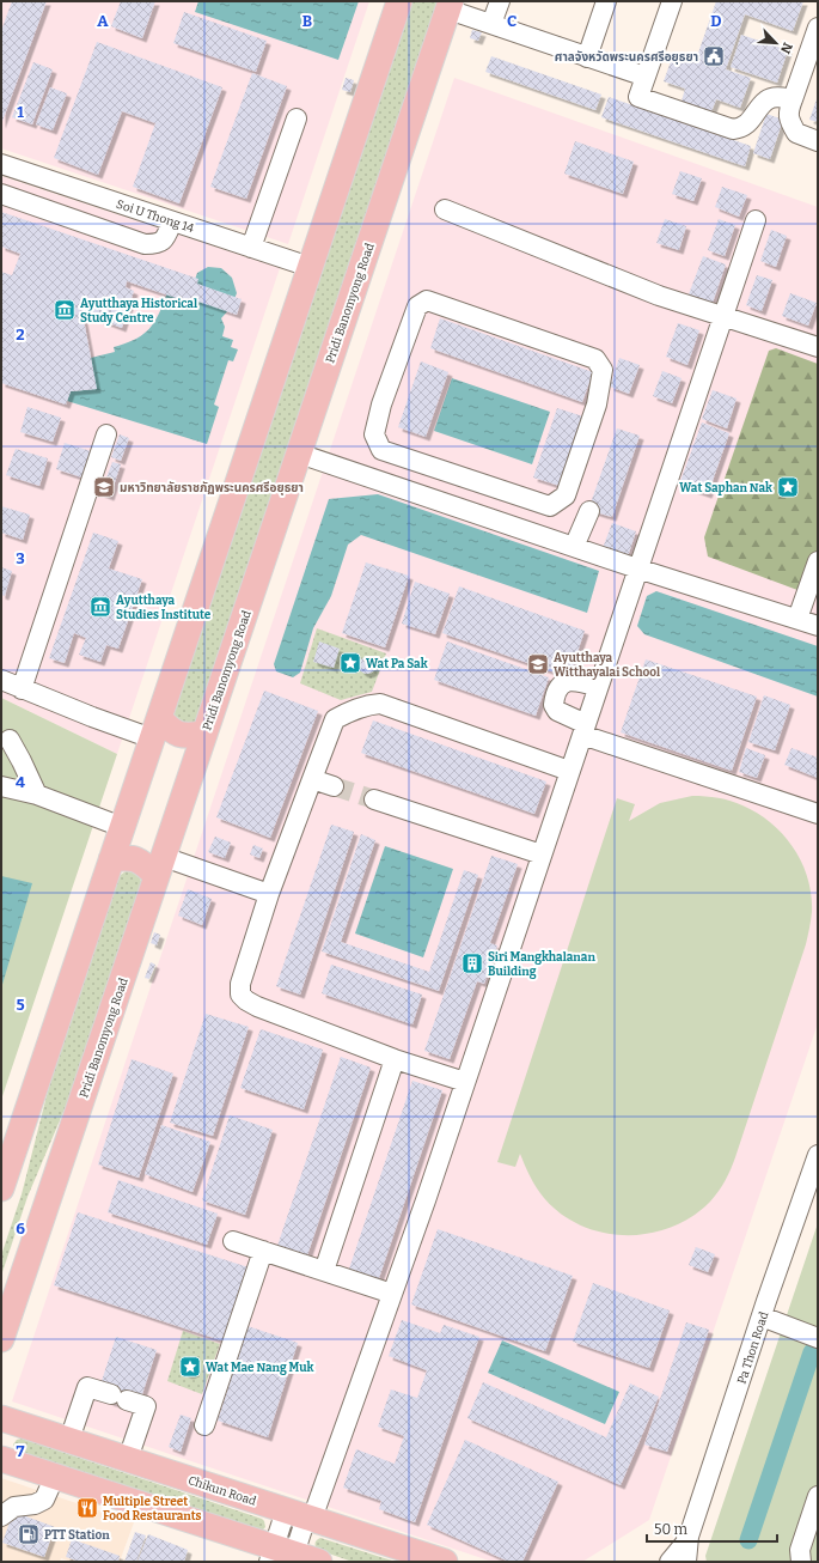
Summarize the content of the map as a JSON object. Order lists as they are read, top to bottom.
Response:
{
  "streets": {
    "main road": ["Pridi Banomyong Road", "Chikun Road"],
    "street": ["Soi U Thong 14", "Pa Thon Road"]
  },
  "places": {
    "public building": ["ศาลจังหวัดพระนครศรีอยุธยา"],
    "museum": ["Ayutthaya Historical Study Centre", "Ayutthaya Studies Institute"],
    "school or university": ["มหาวิทยาลัยราชภัฏพระนครศรีอยุธยา", "Ayutthaya Witthayalai School"],
    "place": ["Wat Saphan Nak", "Wat Pa Sak", "Wat Mae Nang Muk"],
    "building": ["Siri Mangkhalanan Building"],
    "restaurant": ["Multiple Street Food Restaurants"],
    "fuel station": ["PTT Station"]
  },
  "scale_bar": "50 m",
  "north": "bottom right",
  "grid": {
    "columns": [
      "A",
      "B",
      "C",
      "D"
    ],
    "rows": [
      "1",
      "2",
      "3",
      "4",
      "5",
      "6",
      "7"
    ]
  }
}
